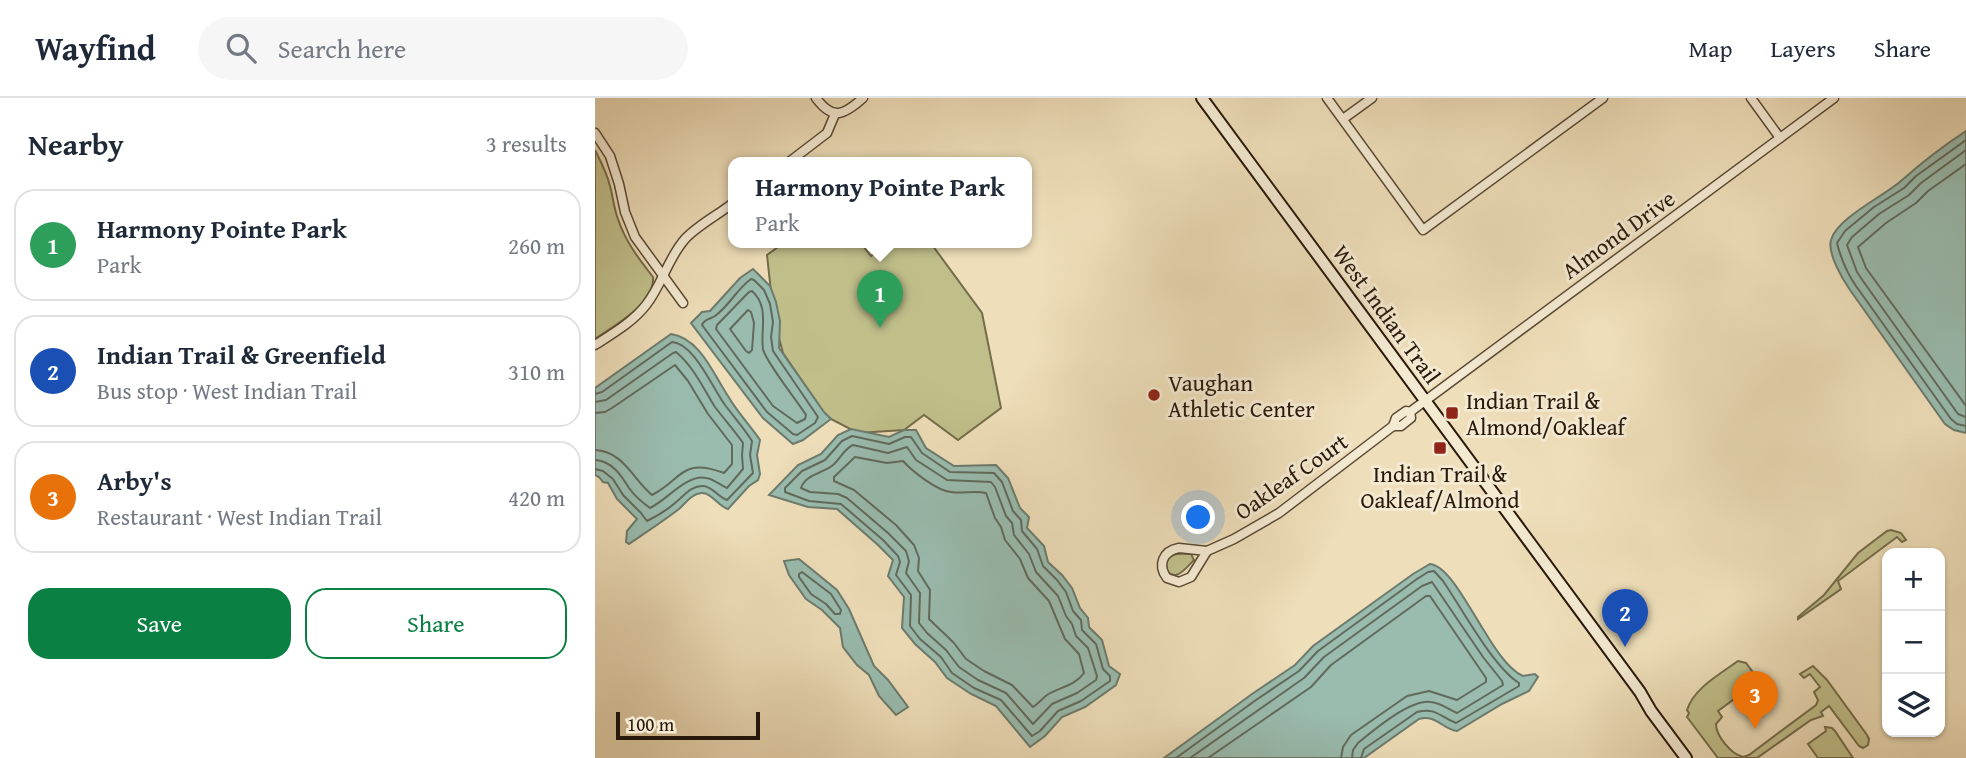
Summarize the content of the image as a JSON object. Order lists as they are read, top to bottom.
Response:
{
  "streets": {
    "main road": ["West Indian Trail"],
    "street": ["Almond Drive", "Oakleaf Court"]
  },
  "crossings": [
    ["Almond Drive", "West Indian Trail"],
    ["Almond Drive", "Oakleaf Court"],
    ["West Indian Trail", "Oakleaf Court"]
  ],
  "places": {
    "other": ["Vaughan Athletic Center"],
    "transit": ["Indian Trail & Almond/Oakleaf", "Indian Trail & Oakleaf/Almond"]
  },
  "scale_bar": "100 m",
  "page": {
    "header": "Wayfind",
    "search": "Search here",
    "nav": ["Map", "Layers", "Share"],
    "heading": ["Nearby", "3 results"],
    "popup": ["Harmony Pointe Park", "Park"],
    "list": [
      {
        "mark": "1",
        "name": "Harmony Pointe Park",
        "note": "Park",
        "value": "260 m"
      },
      {
        "mark": "2",
        "name": "Indian Trail & Greenfield",
        "note": "Bus stop · West Indian Trail",
        "value": "310 m"
      },
      {
        "mark": "3",
        "name": "Arby's",
        "note": "Restaurant · West Indian Trail",
        "value": "420 m"
      }
    ],
    "pins": ["1", "2", "3"],
    "map_buttons": ["+", "−"],
    "buttons": ["Save", "Share"],
    "scale": "100 m"
  }
}
